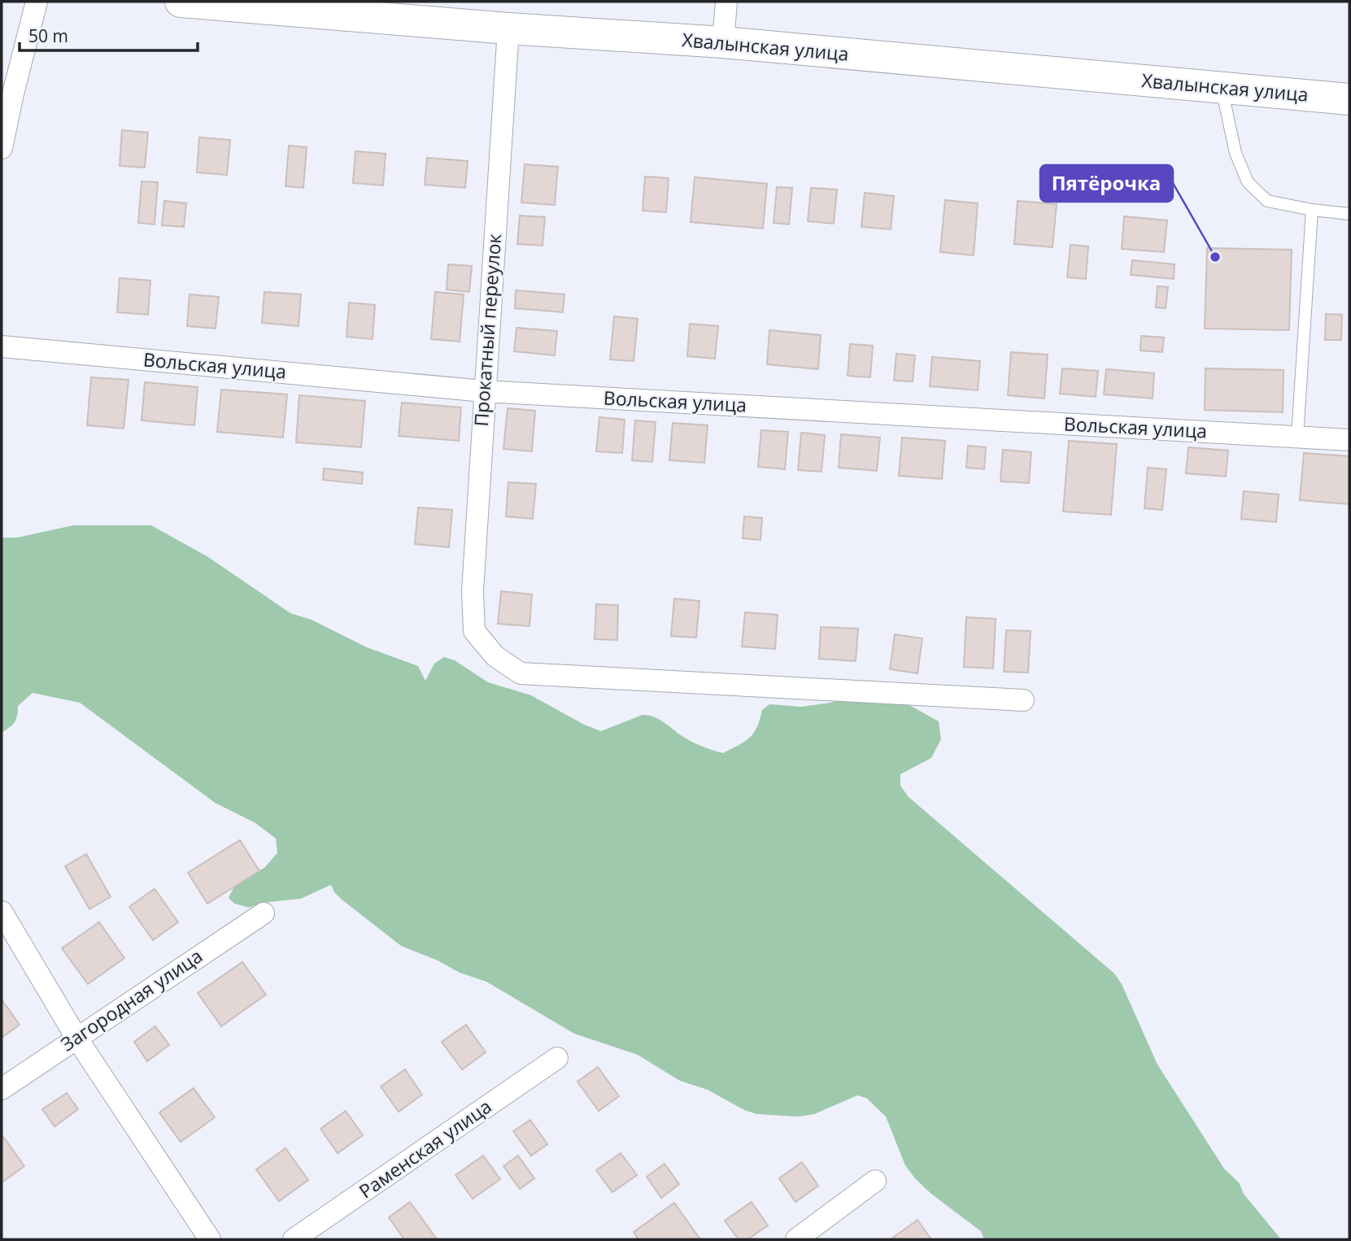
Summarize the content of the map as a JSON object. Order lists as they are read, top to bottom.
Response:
{
  "streets": {
    "main road": ["Хвалынская улица"],
    "street": [
      "Прокатный переулок",
      "Вольская улица",
      "Загородная улица",
      "Раменская улица"
    ]
  },
  "crossings": [
    ["Хвалынская улица", "Прокатный переулок"],
    ["Прокатный переулок", "Вольская улица"]
  ],
  "places": ["Пятёрочка"],
  "scale_bar": "50 m"
}
